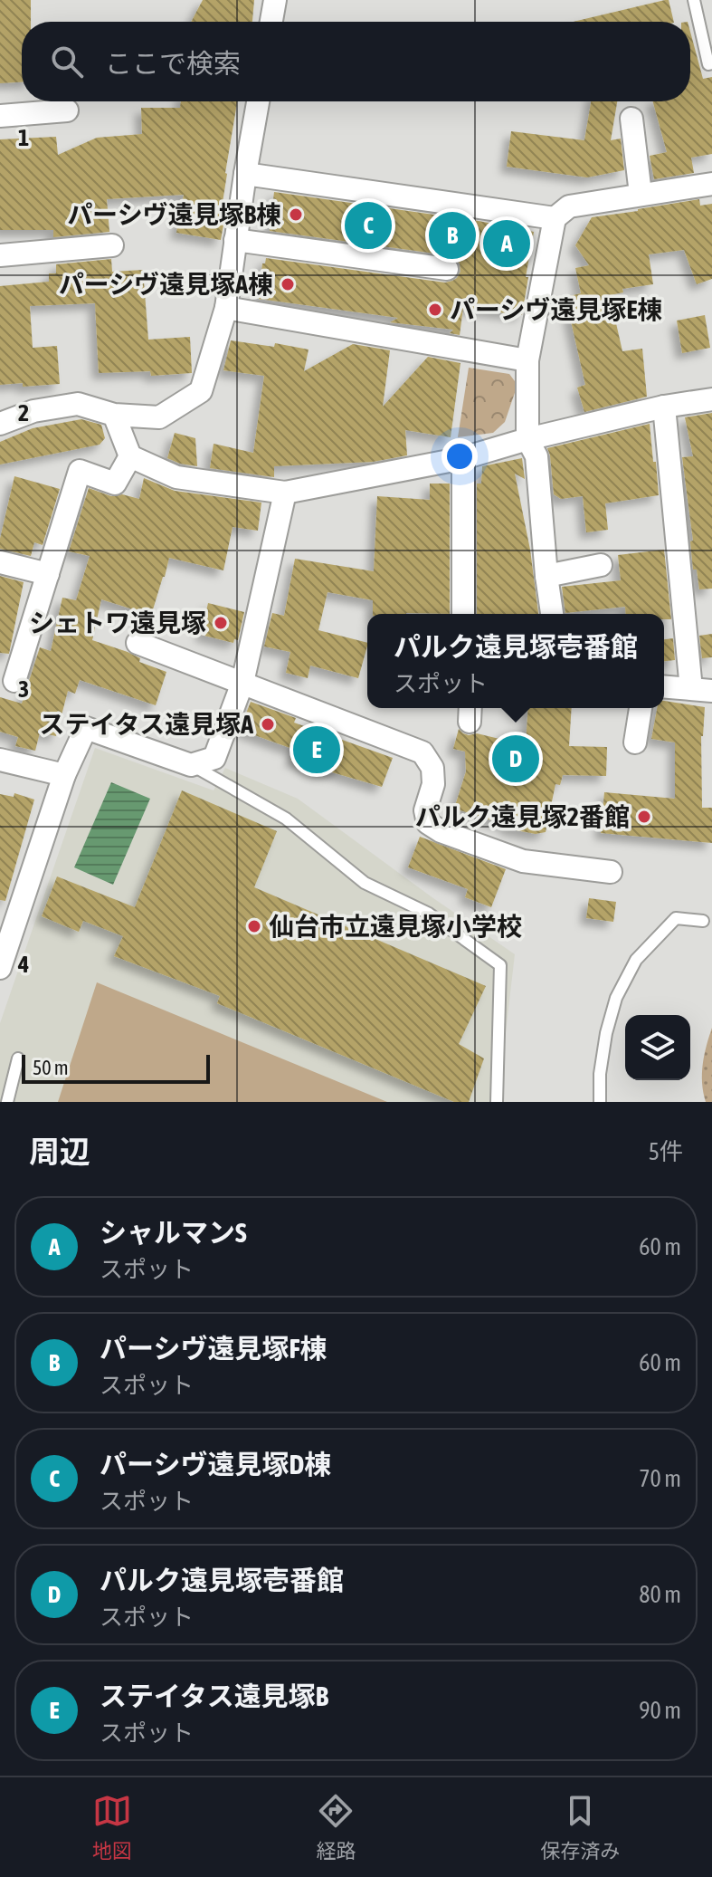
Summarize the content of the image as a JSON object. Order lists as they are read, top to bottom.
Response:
{
  "places": [
    "パーシヴ遠見塚B棟",
    "パーシヴ遠見塚A棟",
    "パーシヴ遠見塚E棟",
    "シェトワ遠見塚",
    "ステイタス遠見塚A",
    "パルク遠見塚2番館",
    "仙台市立遠見塚小学校"
  ],
  "scale_bar": "50 m",
  "page": {
    "search": "ここで検索",
    "pins": [
      "C",
      "B",
      "A",
      "E",
      "D"
    ],
    "popup": ["パルク遠見塚壱番館", "スポット"],
    "scale": "50 m",
    "heading": ["周辺", "5件"],
    "list": [
      {
        "mark": "A",
        "name": "シャルマンS",
        "note": "スポット",
        "value": "60 m"
      },
      {
        "mark": "B",
        "name": "パーシヴ遠見塚F棟",
        "note": "スポット",
        "value": "60 m"
      },
      {
        "mark": "C",
        "name": "パーシヴ遠見塚D棟",
        "note": "スポット",
        "value": "70 m"
      },
      {
        "mark": "D",
        "name": "パルク遠見塚壱番館",
        "note": "スポット",
        "value": "80 m"
      },
      {
        "mark": "E",
        "name": "ステイタス遠見塚B",
        "note": "スポット",
        "value": "90 m"
      }
    ],
    "nav": ["地図", "経路", "保存済み"]
  },
  "grid": {
    "rows": [
      "1",
      "2",
      "3",
      "4"
    ]
  }
}
